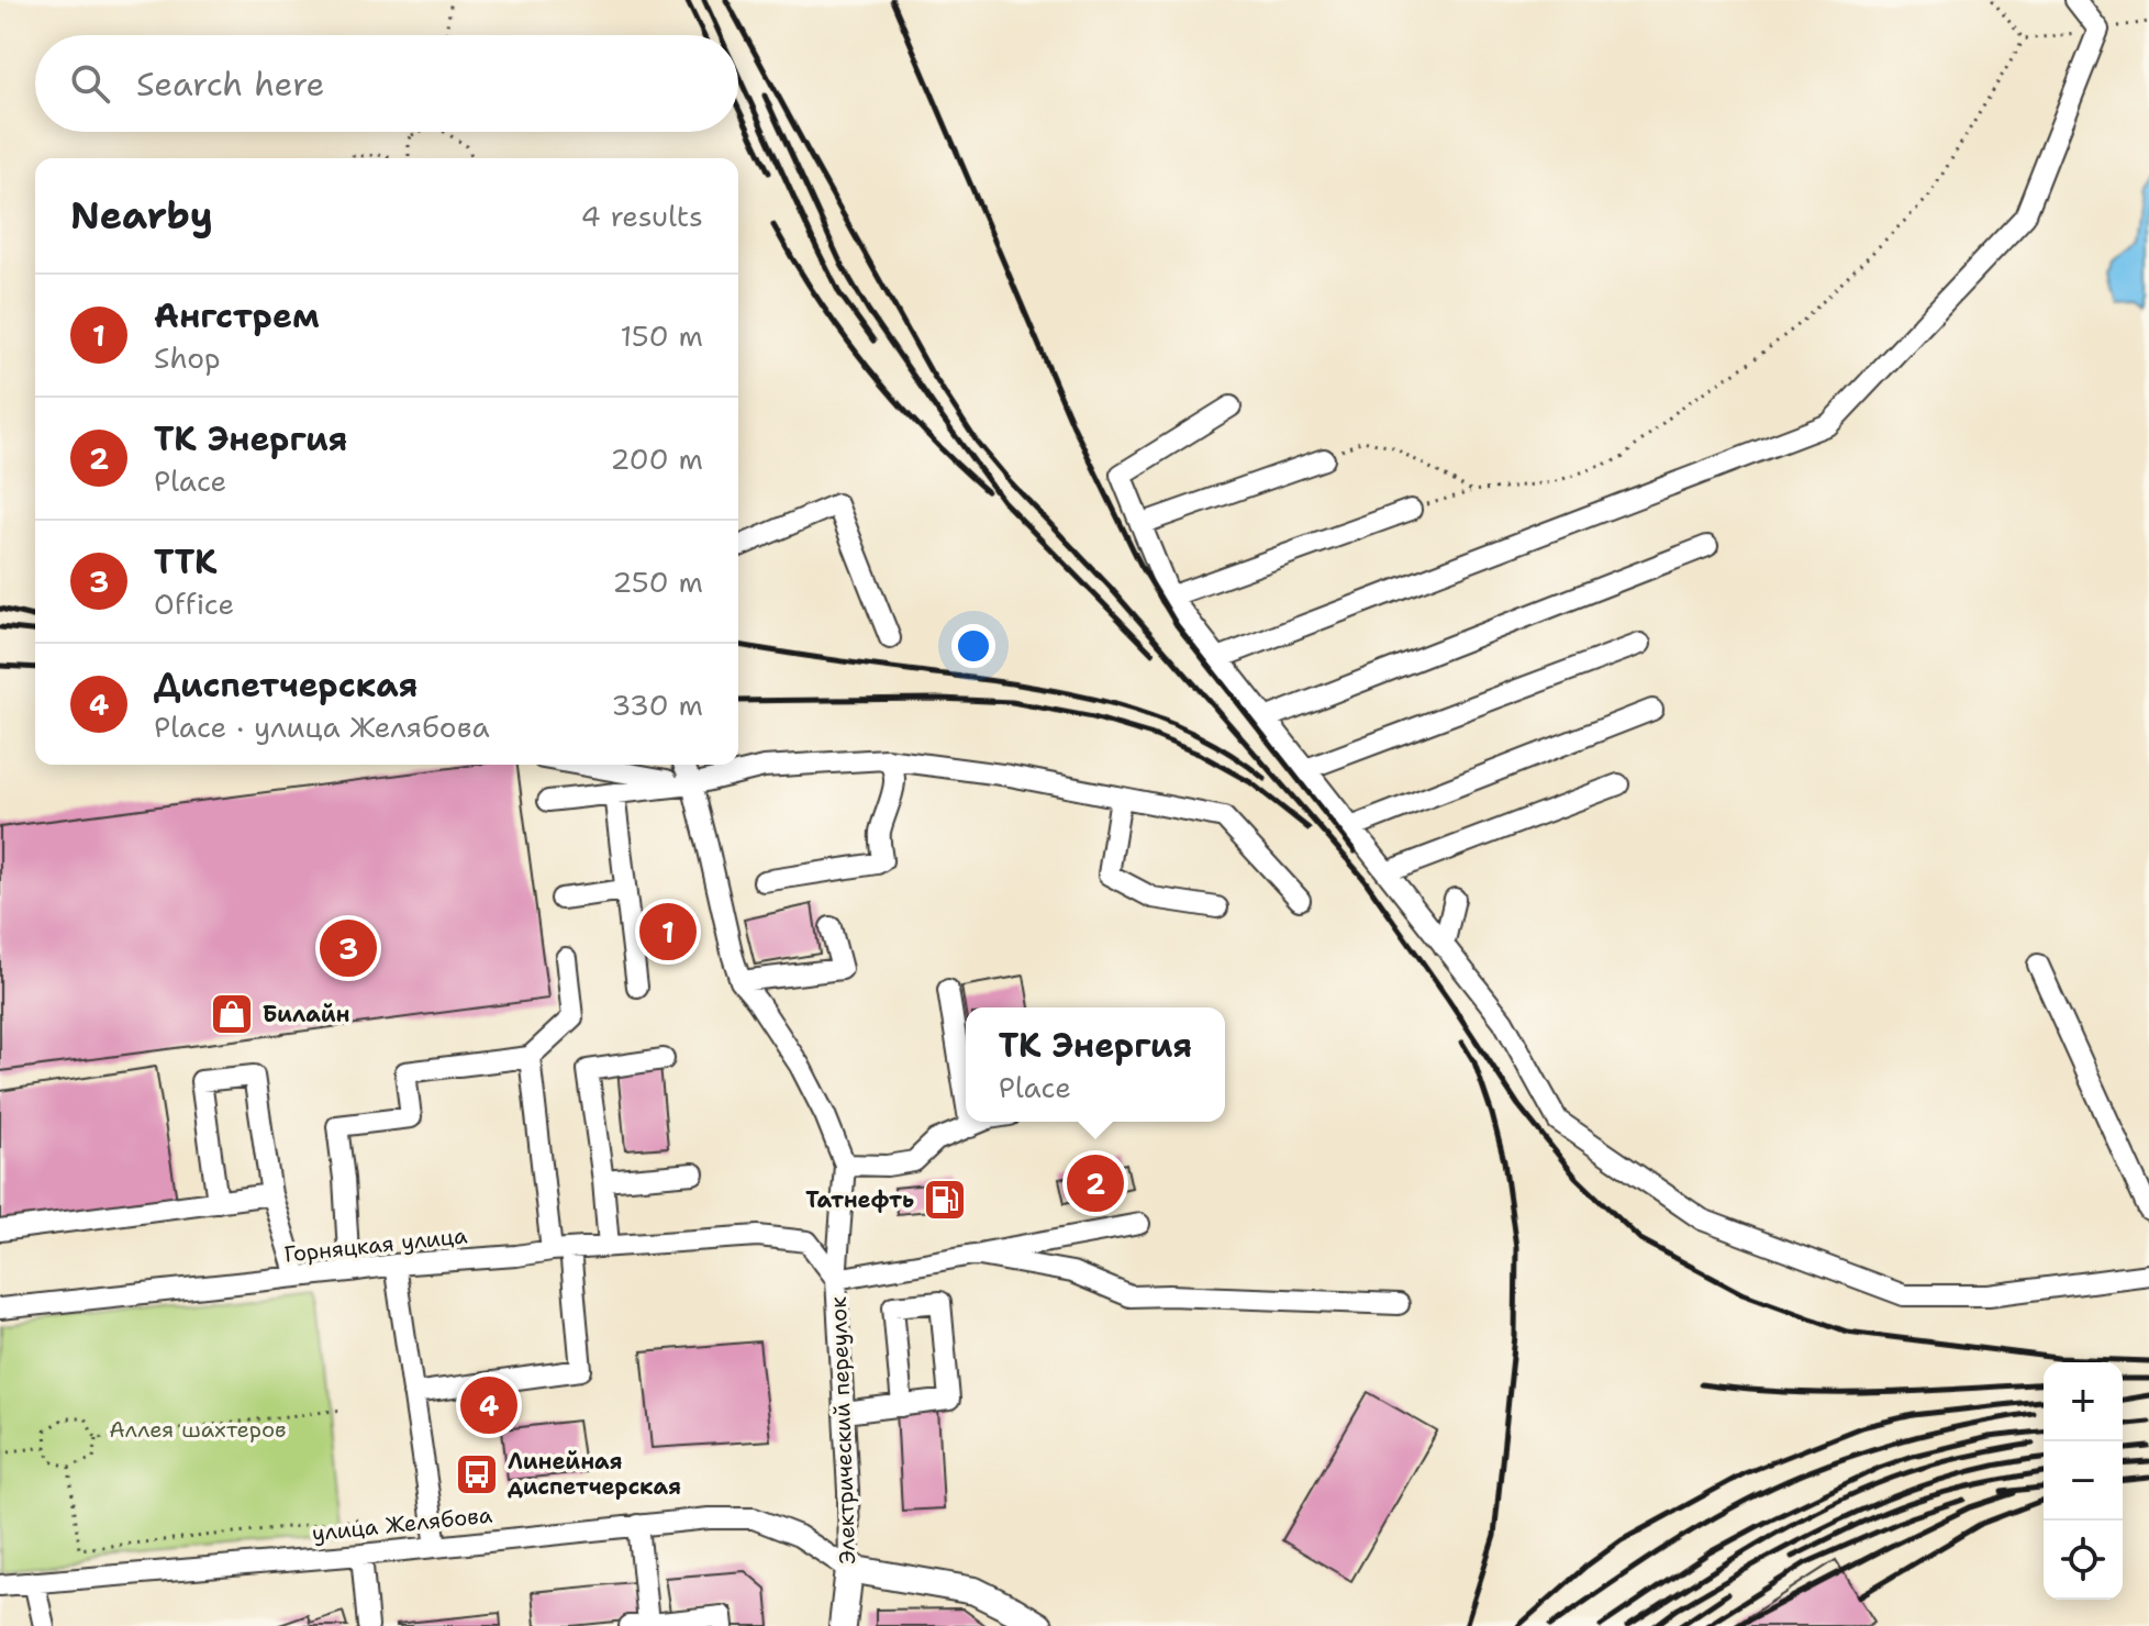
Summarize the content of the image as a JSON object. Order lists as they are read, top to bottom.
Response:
{
  "streets": {
    "main road": ["Электрический переулок"],
    "street": ["Горняцкая улица", "улица Желябова"]
  },
  "crossings": [
    ["Горняцкая улица", "Электрический переулок"],
    ["Электрический переулок", "улица Желябова"]
  ],
  "parks": ["Аллея шахтеров"],
  "places": {
    "shop": ["Билайн"],
    "fuel station": ["Татнефть"],
    "bus stop": ["Линейная диспетчерская"]
  },
  "page": {
    "search": "Search here",
    "heading": ["Nearby", "4 results"],
    "list": [
      {
        "mark": "1",
        "name": "Ангстрем",
        "note": "Shop",
        "value": "150 m"
      },
      {
        "mark": "2",
        "name": "ТК Энергия",
        "note": "Place",
        "value": "200 m"
      },
      {
        "mark": "3",
        "name": "ТТК",
        "note": "Office",
        "value": "250 m"
      },
      {
        "mark": "4",
        "name": "Диспетчерская",
        "note": "Place · улица Желябова",
        "value": "330 m"
      }
    ],
    "pins": [
      "1",
      "3",
      "2",
      "4"
    ],
    "popup": ["ТК Энергия", "Place"],
    "map_buttons": ["+", "−"]
  }
}
